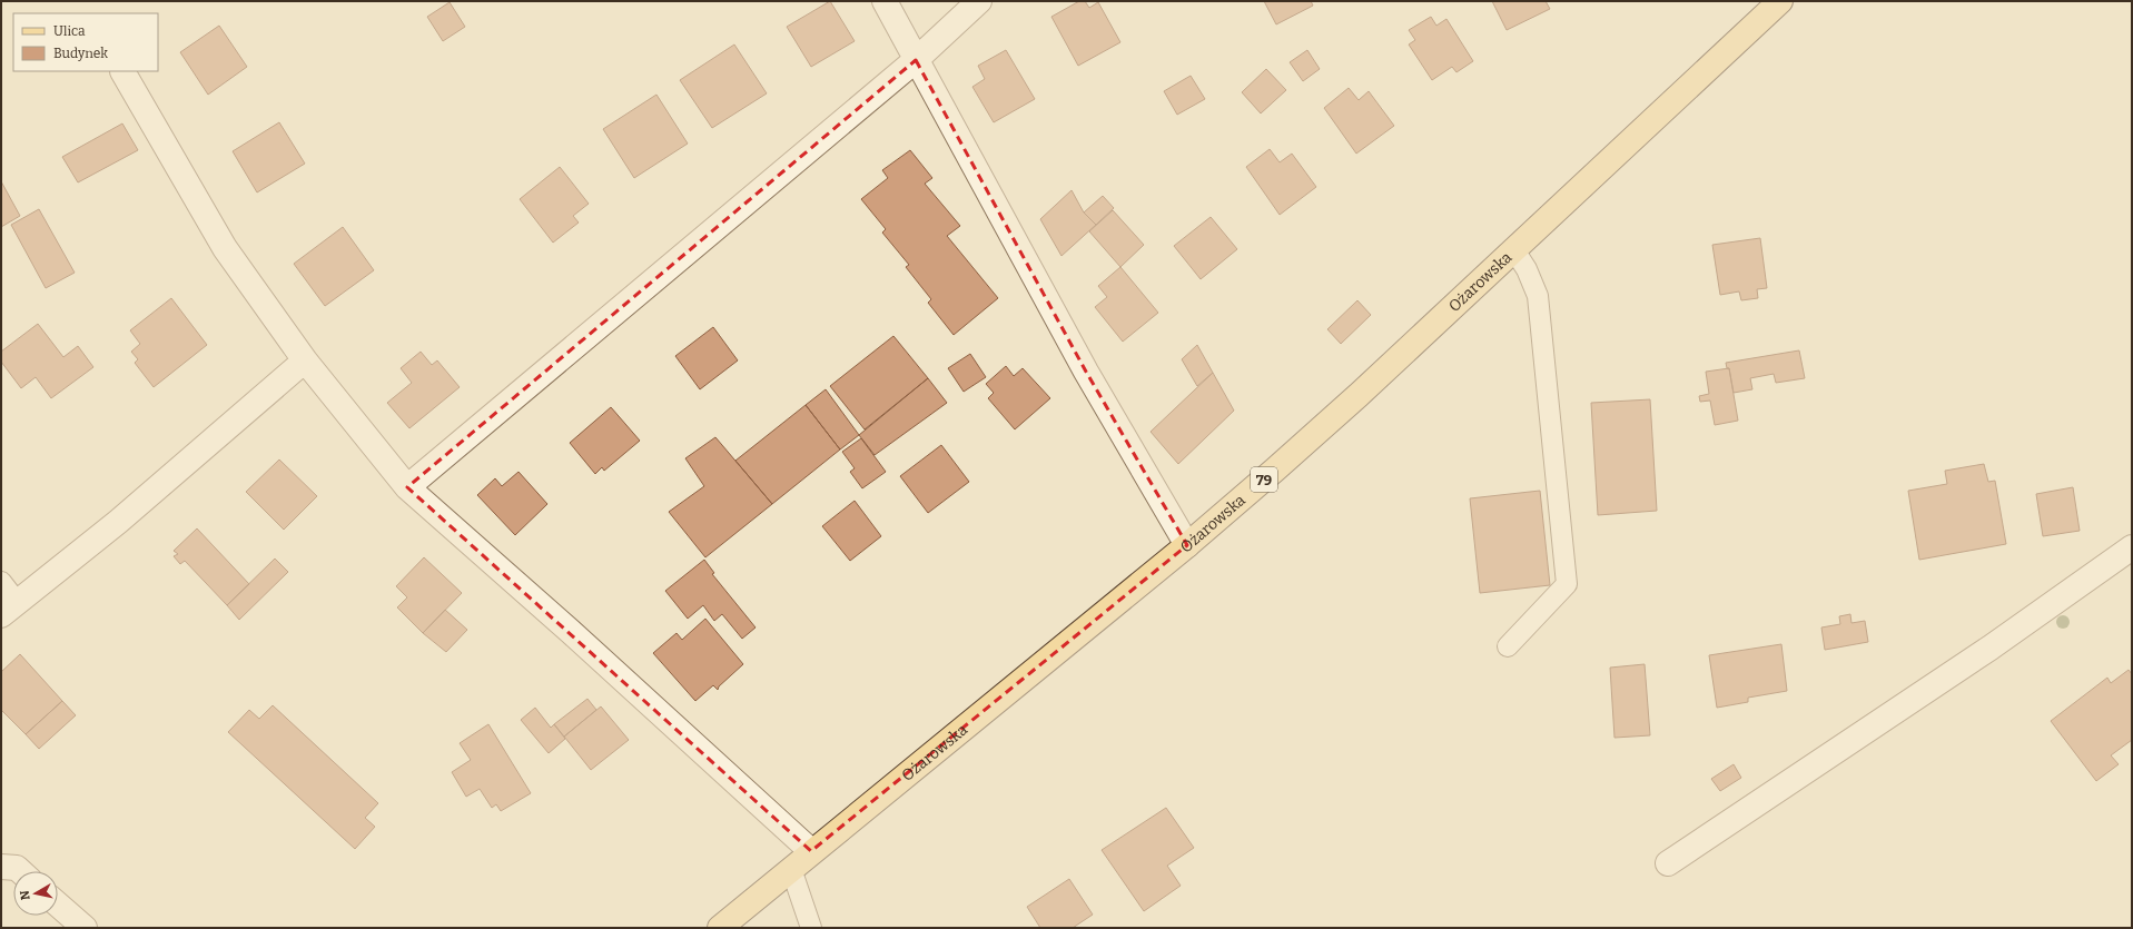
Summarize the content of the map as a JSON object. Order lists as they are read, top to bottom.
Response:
{
  "streets": {
    "main road": ["Ożarowska", "79"]
  },
  "legend": ["Ulica", "Budynek"],
  "north": "left"
}
